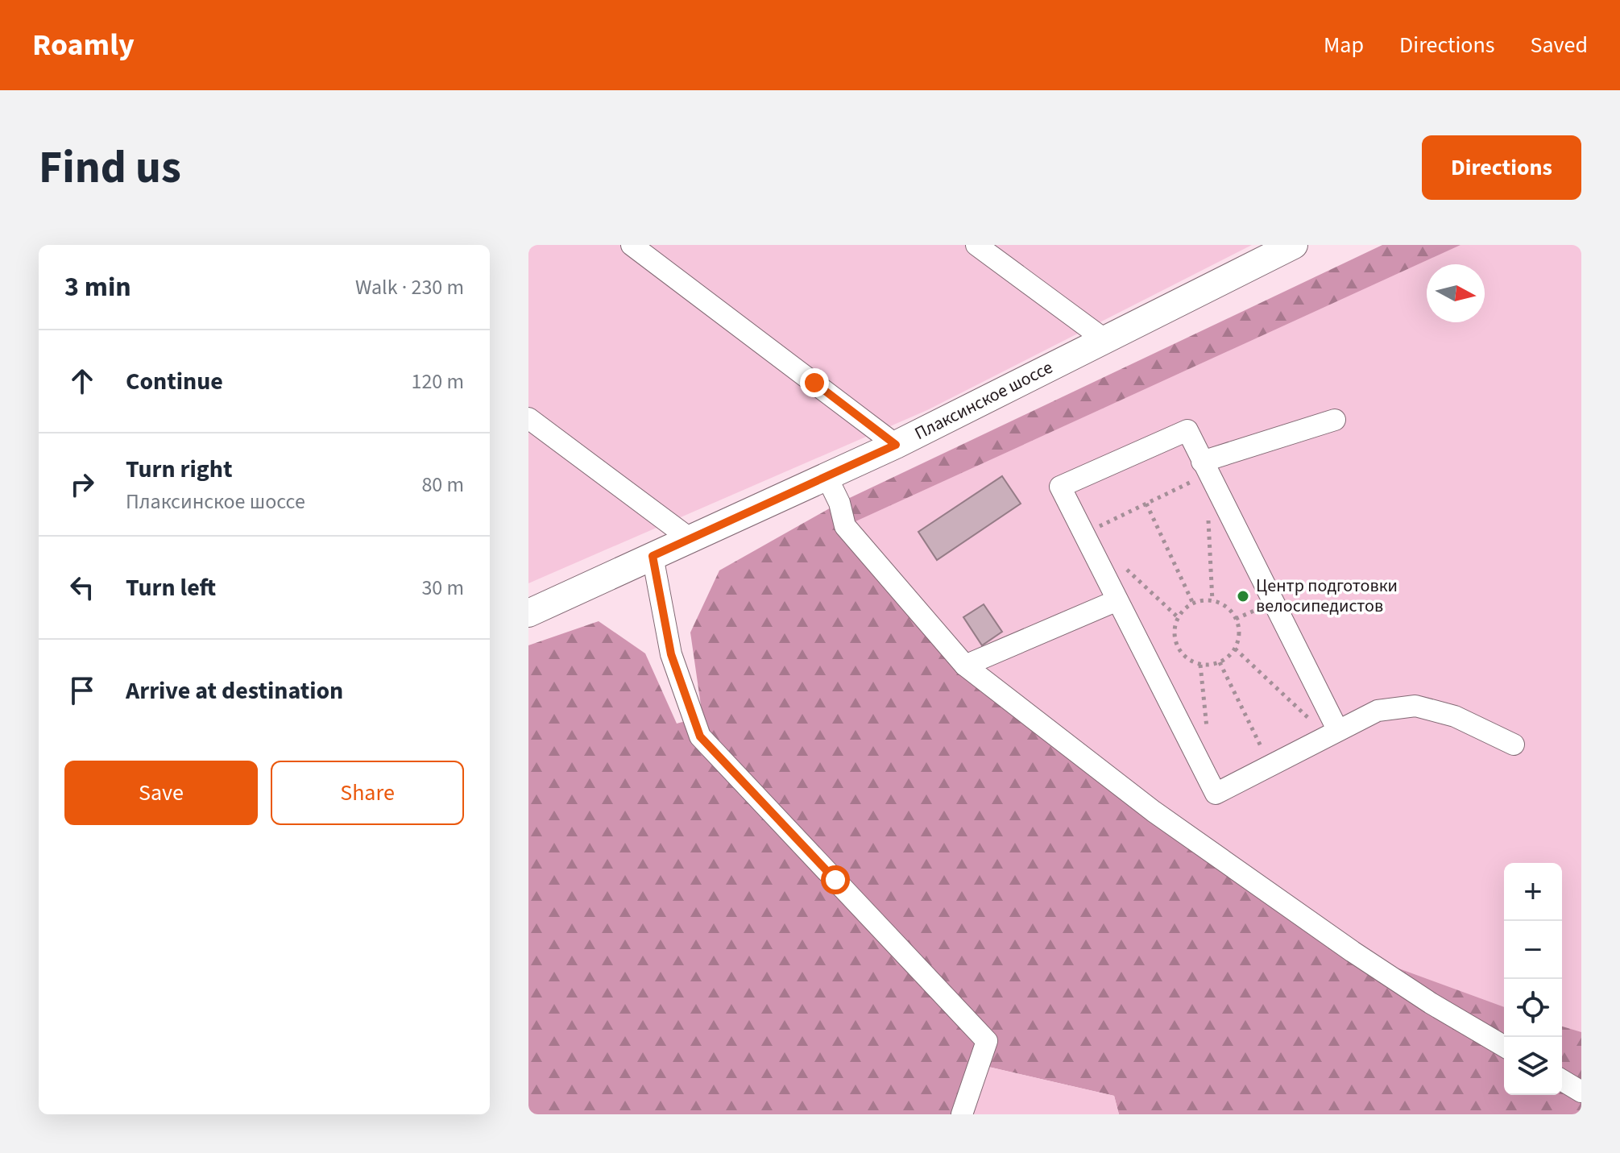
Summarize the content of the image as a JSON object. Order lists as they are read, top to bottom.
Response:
{
  "streets": {
    "main road": ["Плаксинское шоссе"]
  },
  "places": ["Центр подготовки велосипедистов"],
  "north": "right",
  "page": {
    "header": "Roamly",
    "nav": ["Map", "Directions", "Saved"],
    "buttons": [
      "Directions",
      ["Save", "Share"]
    ],
    "title": "Find us",
    "heading": ["3 min", "Walk · 230 m"],
    "list": [
      ["Continue", "120 m"],
      ["Turn right", "Плаксинское шоссе", "80 m"],
      ["Turn left", "30 m"],
      "Arrive at destination"
    ],
    "map_buttons": ["+", "−"]
  }
}
